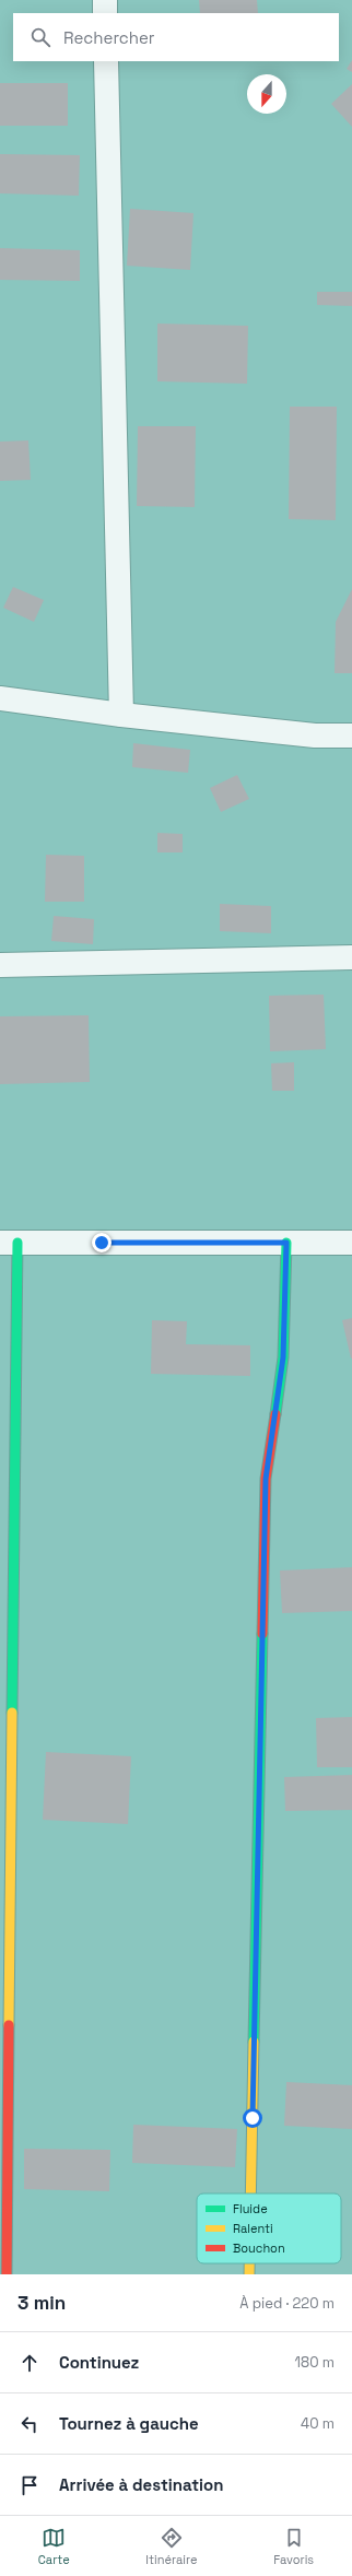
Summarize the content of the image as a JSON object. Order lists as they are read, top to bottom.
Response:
{
  "legend": ["Fluide", "Ralenti", "Bouchon"],
  "north": "bottom",
  "page": {
    "search": "Rechercher",
    "heading": ["3 min", "À pied · 220 m"],
    "list": [
      ["Continuez", "180 m"],
      ["Tournez à gauche", "40 m"],
      "Arrivée à destination"
    ],
    "nav": ["Carte", "Itinéraire", "Favoris"]
  }
}
